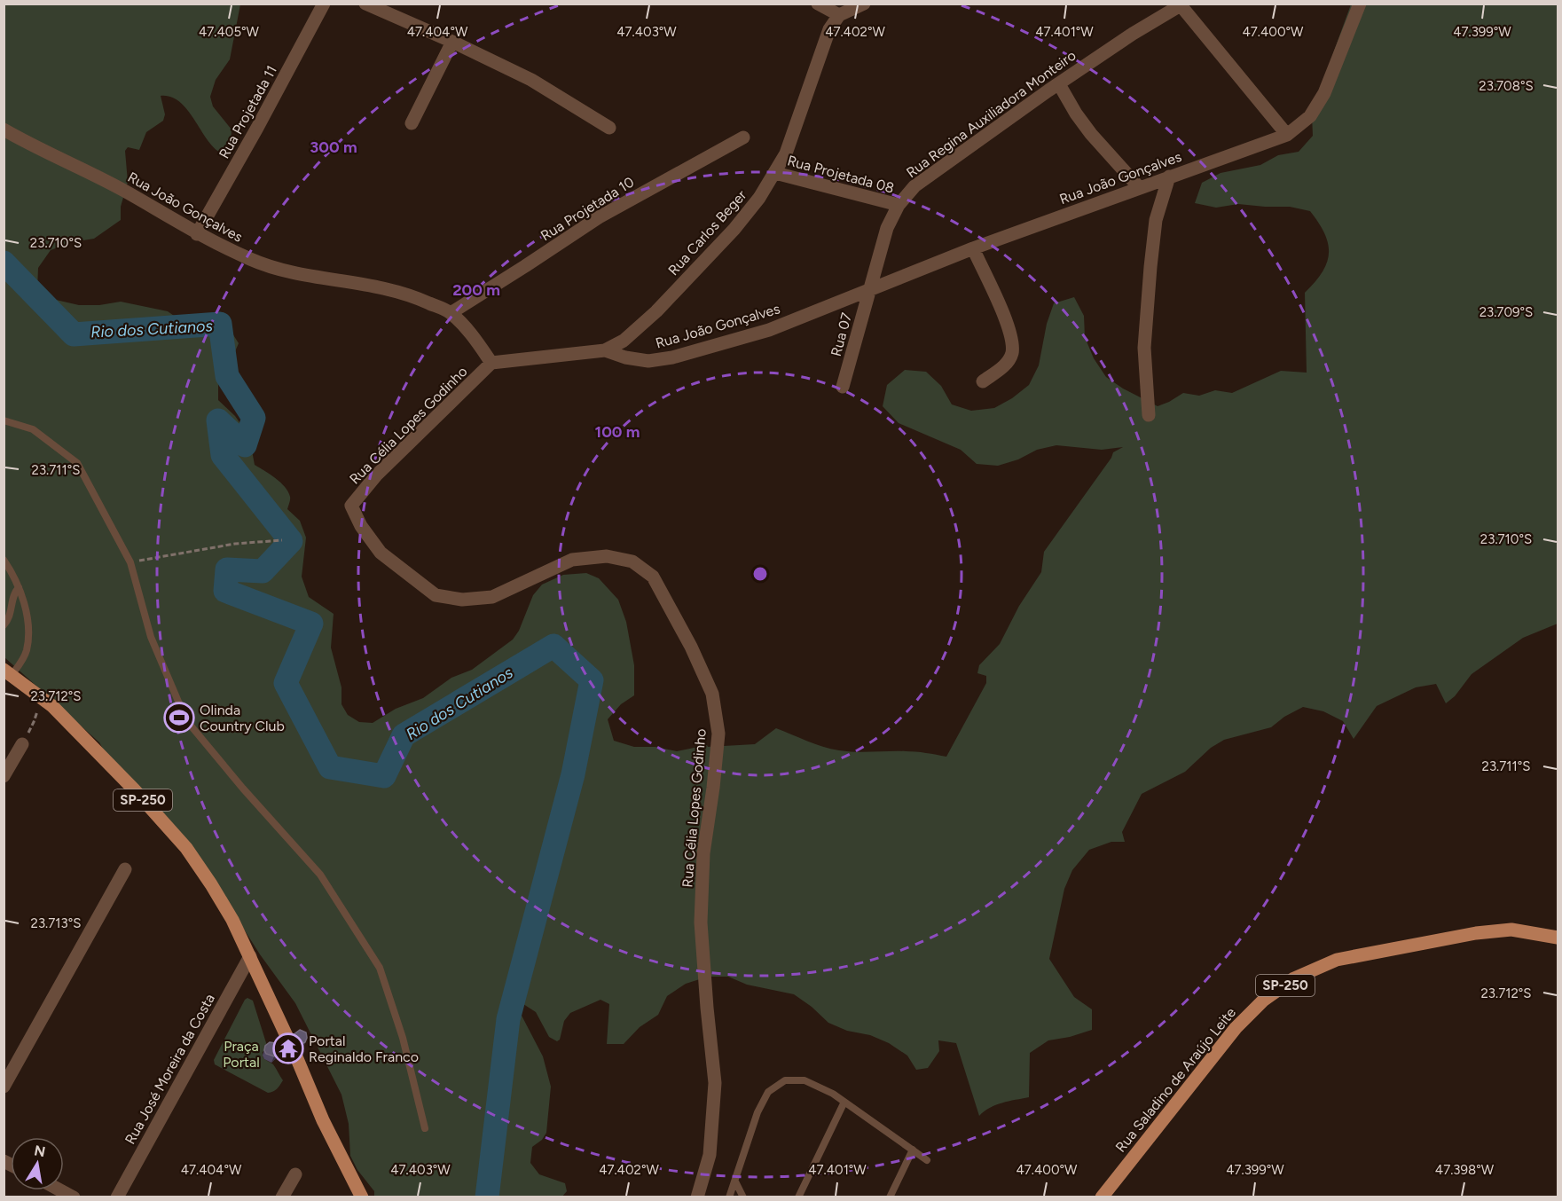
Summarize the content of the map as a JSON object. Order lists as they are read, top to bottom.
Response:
{
  "streets": {
    "main road": ["SP-250", "Rua Saladino de Araújo Leite"],
    "street": [
      "Rua Projetada 11",
      "Rua Regina Auxiliadora Monteiro",
      "Rua Projetada 08",
      "Rua João Gonçalves",
      "Rua Projetada 10",
      "Rua Carlos Beger",
      "Rua 07",
      "Rua Célia Lopes Godinho",
      "Rua José Moreira da Costa"
    ]
  },
  "crossings": [
    ["Rua Projetada 11", "Rua João Gonçalves"],
    ["Rua Regina Auxiliadora Monteiro", "Rua Projetada 08"],
    ["Rua Regina Auxiliadora Monteiro", "Rua João Gonçalves"],
    ["Rua Regina Auxiliadora Monteiro", "Rua 07"],
    ["Rua Projetada 08", "Rua Carlos Beger"],
    ["Rua João Gonçalves", "Rua Projetada 10"],
    ["Rua João Gonçalves", "Rua Carlos Beger"],
    ["Rua João Gonçalves", "Rua 07"],
    ["Rua João Gonçalves", "Rua Célia Lopes Godinho"],
    ["SP-250", "Rua José Moreira da Costa"]
  ],
  "water": ["Rio dos Cutianos"],
  "parks": ["Praça Portal"],
  "places": {
    "sports": ["Olinda Country Club"],
    "temple": ["Portal Reginaldo Franco"]
  },
  "north": "top",
  "coordinates": [
    "47.405°W",
    "47.404°W",
    "47.403°W",
    "47.402°W",
    "47.401°W",
    "47.400°W",
    "47.399°W",
    "23.708°S",
    "23.710°S",
    "23.709°S",
    "23.711°S",
    "23.712°S",
    "23.713°S",
    "47.398°W"
  ],
  "rings": ["300 m", "200 m", "100 m"]
}
